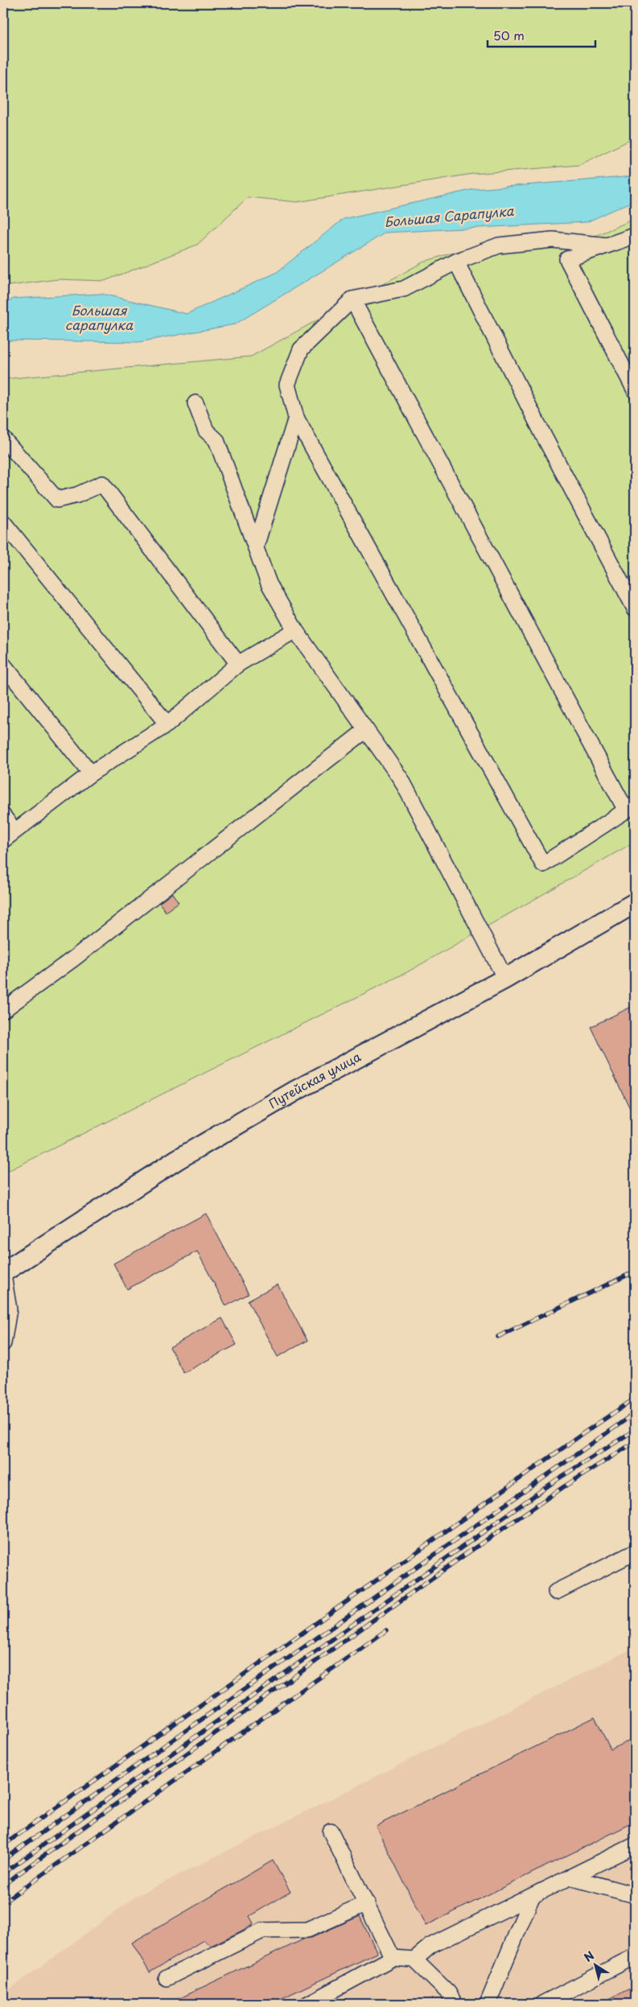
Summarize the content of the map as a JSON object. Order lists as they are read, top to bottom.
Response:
{
  "streets": {
    "main road": ["Путейская улица"]
  },
  "water": ["Большая Сарапулка", "Большая сарапулка"],
  "scale_bar": "50 m",
  "north": "top left"
}
